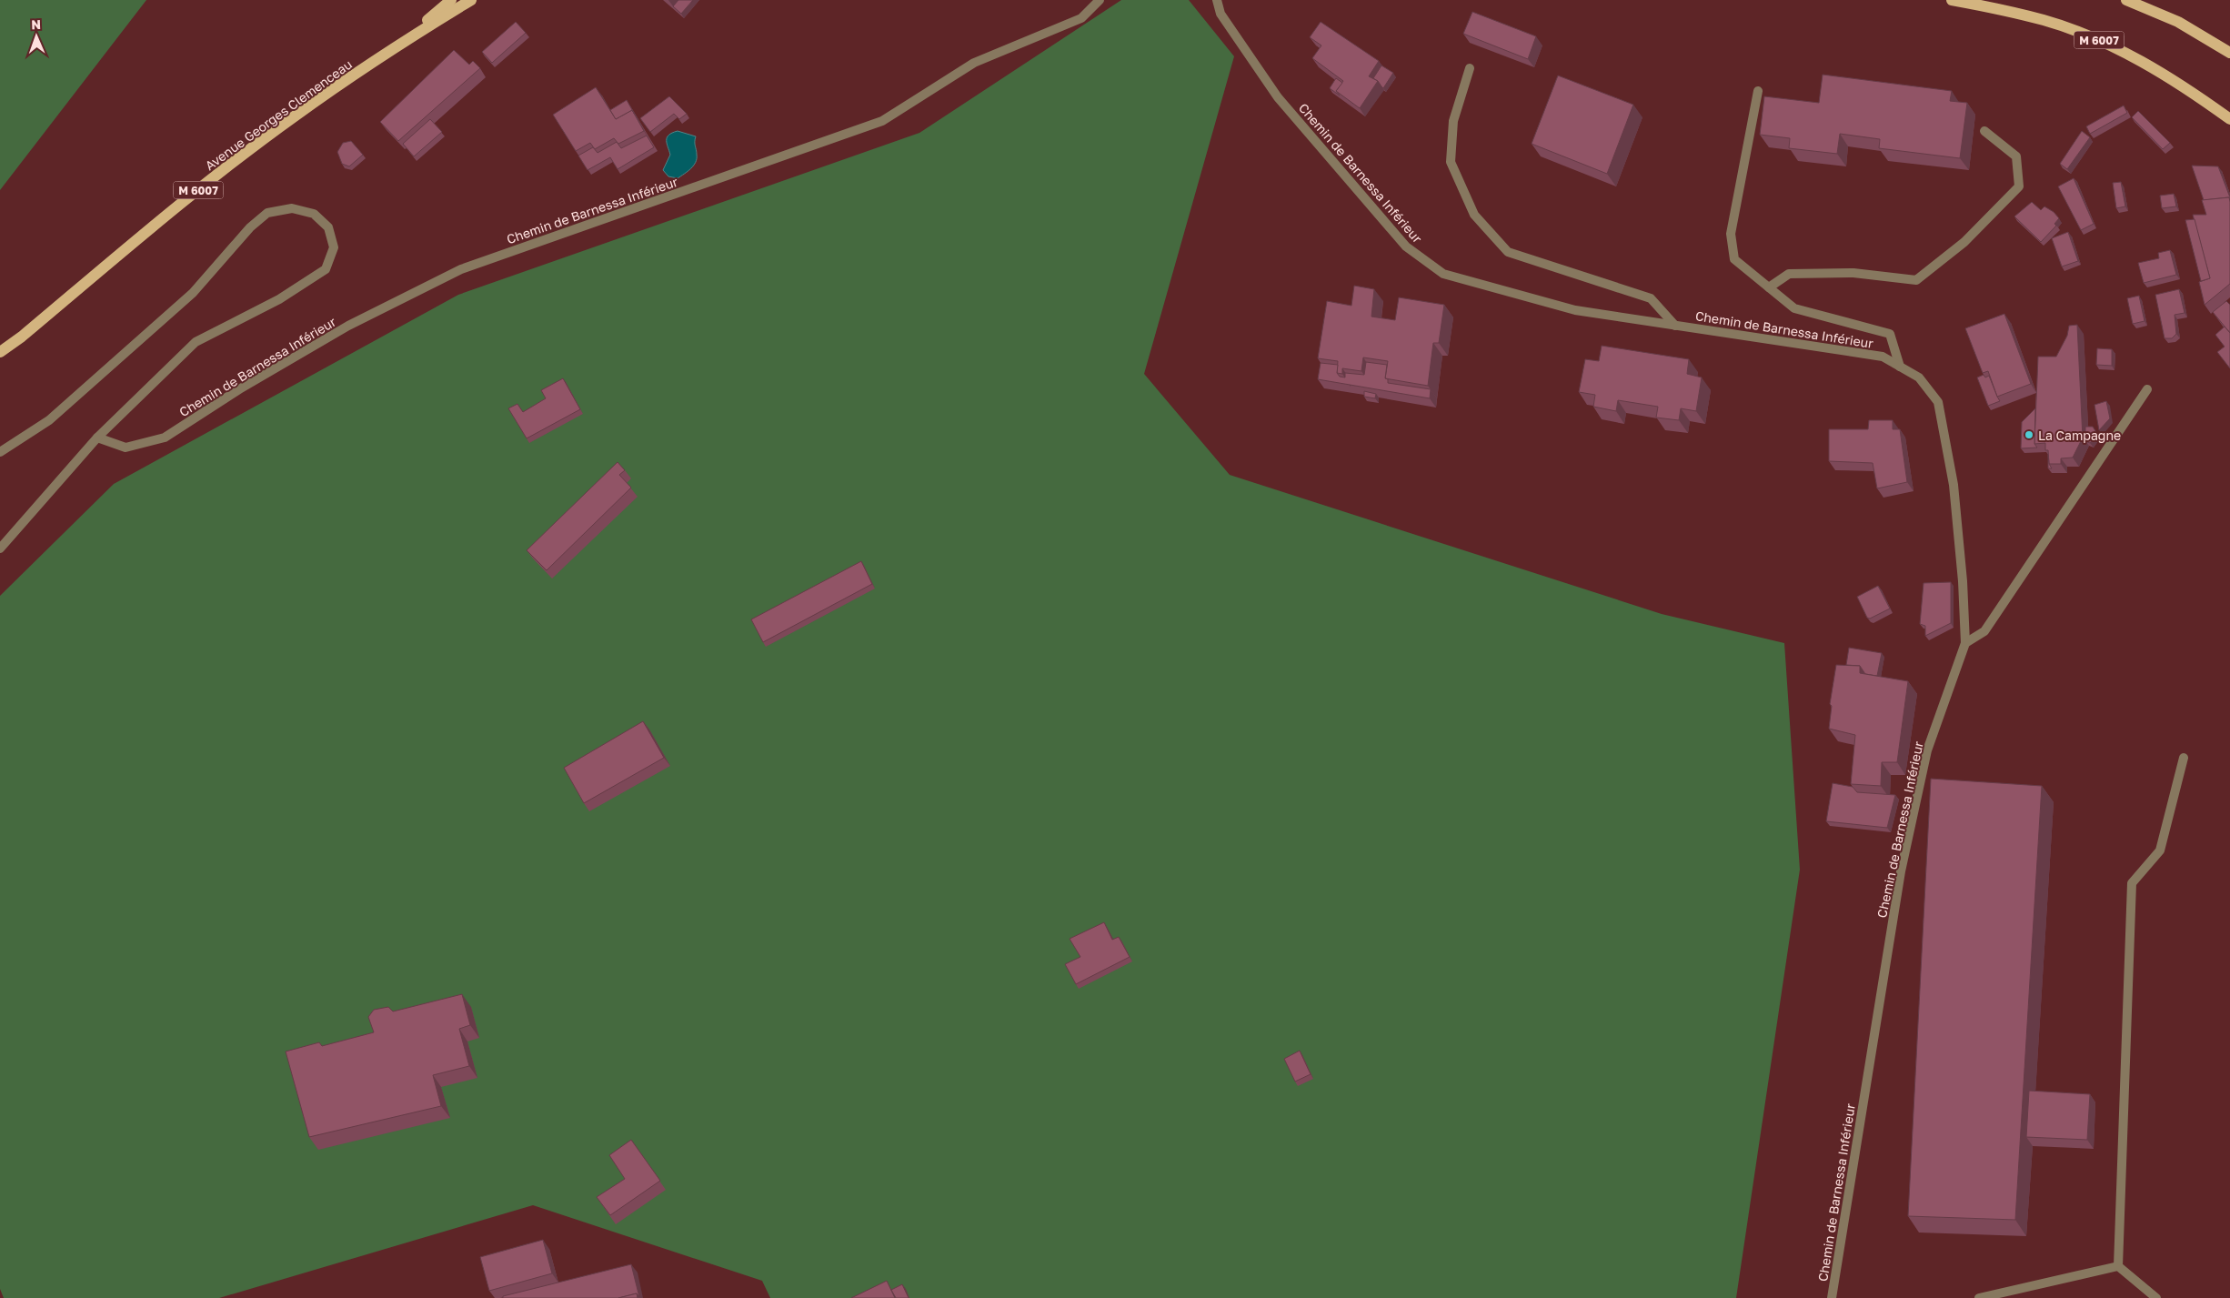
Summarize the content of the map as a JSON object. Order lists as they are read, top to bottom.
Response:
{
  "streets": {
    "main road": ["M 6007", "Avenue Georges Clemenceau"],
    "street": ["Chemin de Barnessa Inférieur"]
  },
  "places": ["La Campagne"],
  "north": "top"
}
